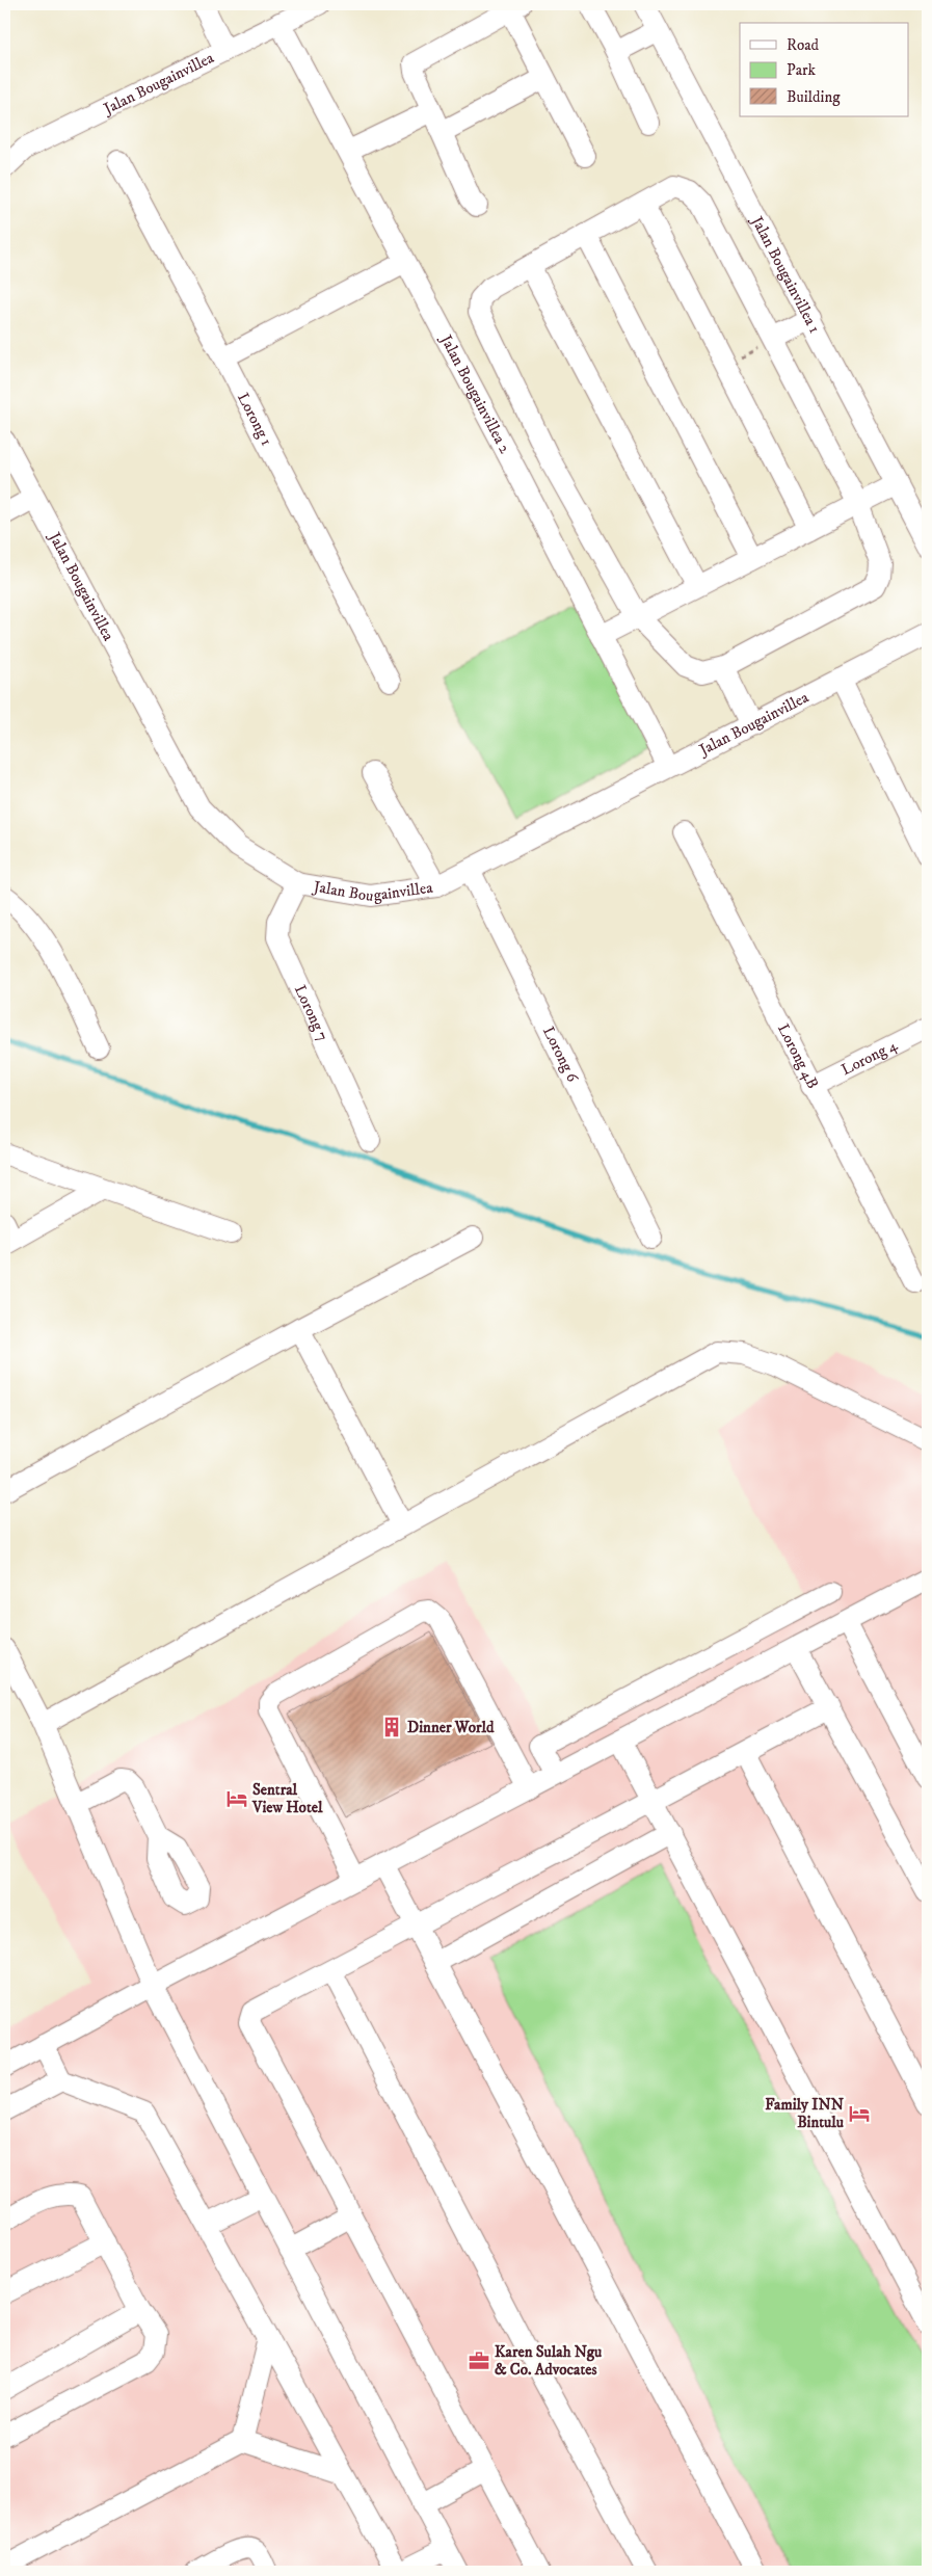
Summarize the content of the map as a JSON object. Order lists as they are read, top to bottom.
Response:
{
  "streets": {
    "street": [
      "Jalan Bougainvillea",
      "Jalan Bougainvillea 1",
      "Jalan Bougainvillea 2",
      "Lorong 1",
      "Lorong 7",
      "Lorong 6",
      "Lorong 4",
      "Lorong 4B"
    ]
  },
  "crossings": [
    ["Jalan Bougainvillea", "Jalan Bougainvillea 2"],
    ["Jalan Bougainvillea", "Lorong 7"],
    ["Jalan Bougainvillea", "Lorong 6"],
    ["Lorong 4", "Lorong 4B"]
  ],
  "places": {
    "building": ["Dinner World"],
    "hotel": ["Sentral View Hotel", "Family INN Bintulu"],
    "office": ["Karen Sulah Ngu & Co. Advocates"]
  },
  "legend": ["Road", "Park", "Building"]
}
